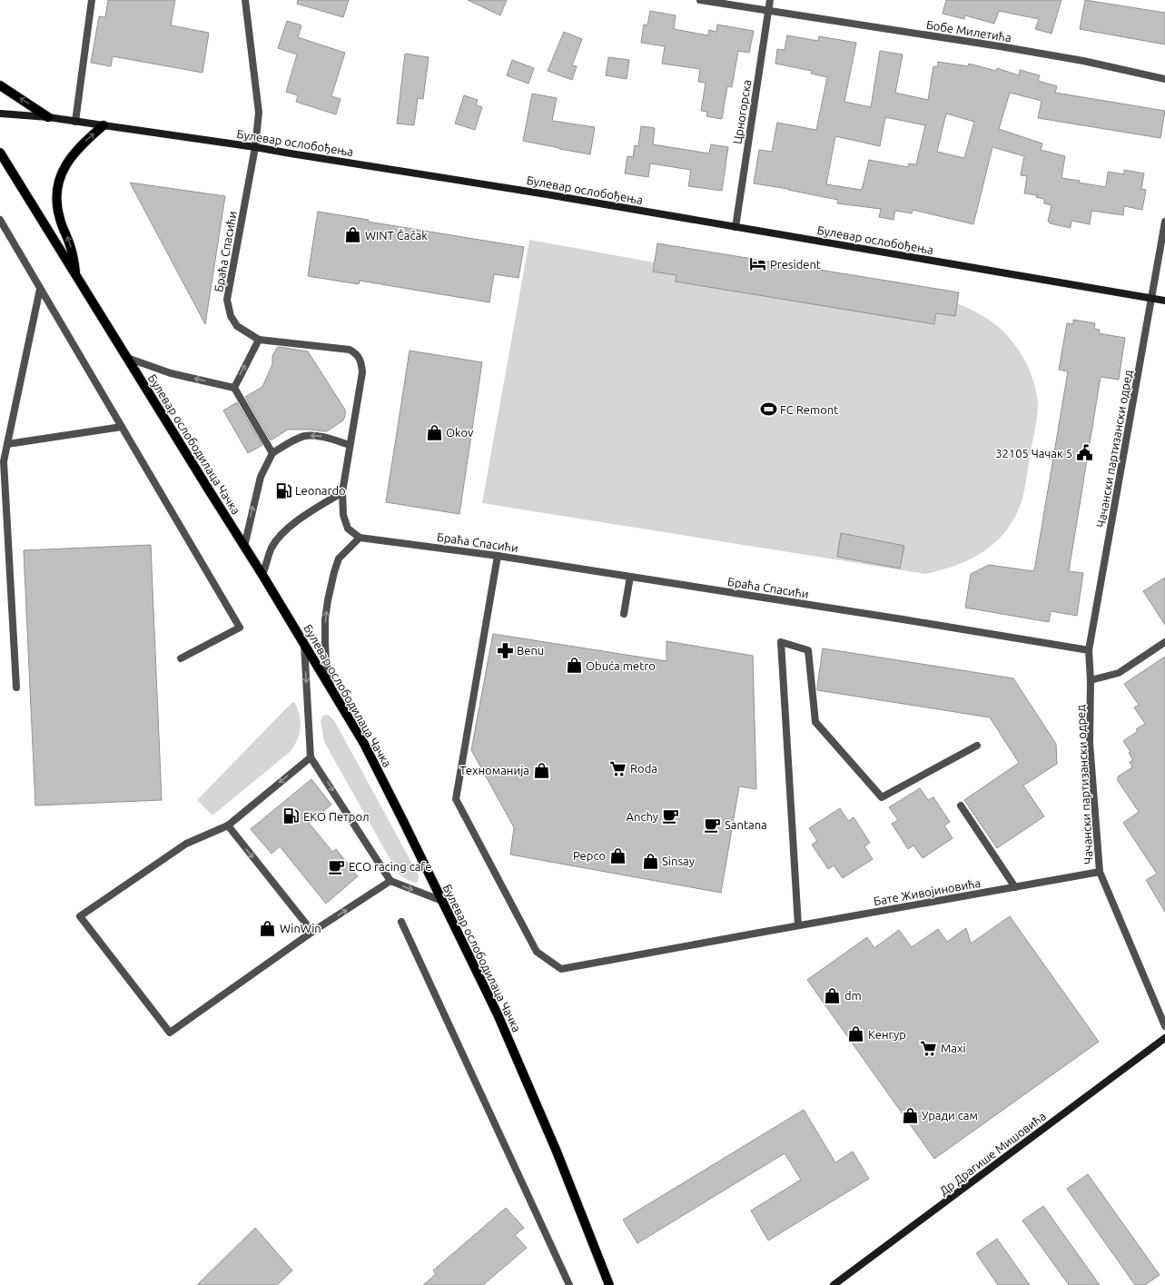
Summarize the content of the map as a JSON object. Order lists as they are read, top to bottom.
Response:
{
  "streets": {
    "main road": ["Булевар ослобођења", "Булевар ослободилаца Чачка", "Др Драгише Мишовића"],
    "street": [
      "Бобе Милетића",
      "Црногорска",
      "Браћа Спасићи",
      "Чачански партизански одред",
      "Бате Живојиновића"
    ]
  },
  "crossings": [
    ["Бобе Милетића", "Црногорска"],
    ["Црногорска", "Булевар ослобођења"],
    ["Булевар ослобођења", "Браћа Спасићи"],
    ["Булевар ослобођења", "Чачански партизански одред"],
    ["Браћа Спасићи", "Чачански партизански одред"],
    ["Браћа Спасићи", "Бате Живојиновића"],
    ["Чачански партизански одред", "Бате Живојиновића"]
  ],
  "places": {
    "shop": [
      "WINT Čačak",
      "Okov",
      "Obuća metro",
      "Техноманија",
      "Pepco",
      "Sinsay",
      "WinWin",
      "dm",
      "Кенгур",
      "Уради сам"
    ],
    "hotel": ["President"],
    "sports": ["FC Remont"],
    "public building": ["32105 Чачак 5"],
    "fuel station": ["Leonardo", "ЕКО Петрол"],
    "pharmacy": ["Benu"],
    "supermarket": ["Roda", "Maxi"],
    "cafe": ["Anchy", "Santana", "ECO racing cafe"]
  }
}
